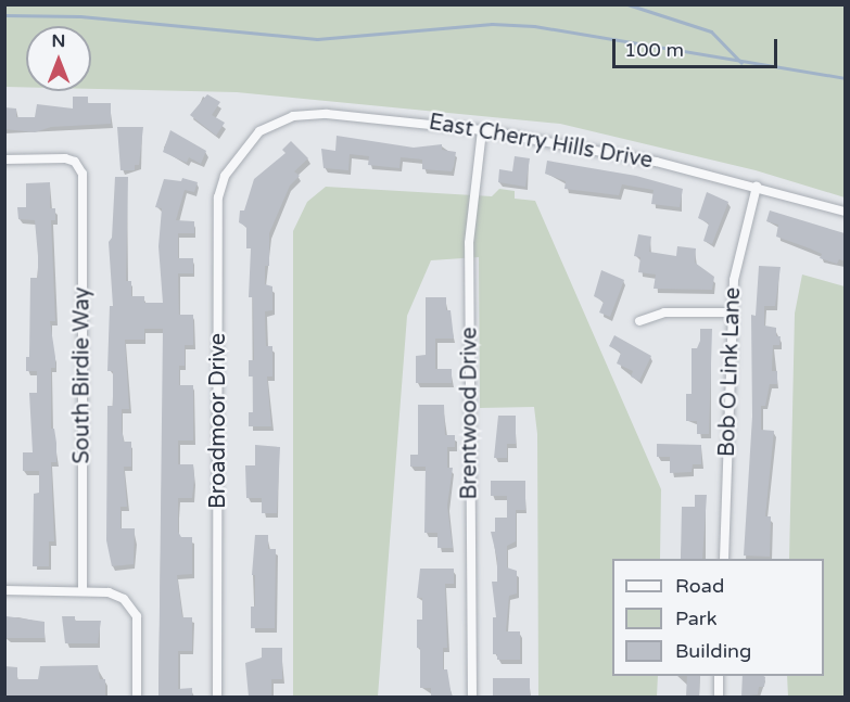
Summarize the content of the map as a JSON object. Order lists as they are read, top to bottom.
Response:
{
  "streets": {
    "street": [
      "East Cherry Hills Drive",
      "Bob O Link Lane",
      "South Birdie Way",
      "Brentwood Drive",
      "Broadmoor Drive"
    ]
  },
  "crossings": [
    ["East Cherry Hills Drive", "Bob O Link Lane"],
    ["East Cherry Hills Drive", "Brentwood Drive"],
    ["East Cherry Hills Drive", "Broadmoor Drive"]
  ],
  "legend": ["Road", "Park", "Building"],
  "scale_bar": "100 m",
  "north": "top"
}
